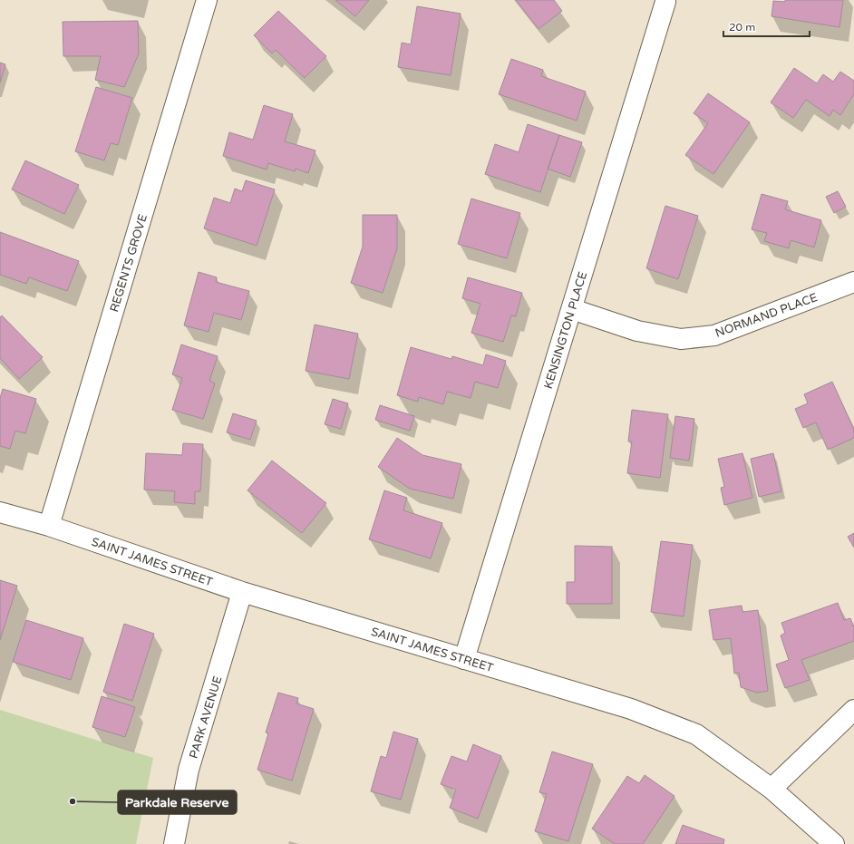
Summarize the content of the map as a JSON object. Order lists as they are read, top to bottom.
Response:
{
  "streets": {
    "street": [
      "REGENTS GROVE",
      "NORMAND PLACE",
      "KENSINGTON PLACE",
      "SAINT JAMES STREET",
      "PARK AVENUE"
    ]
  },
  "crossings": [
    ["REGENTS GROVE", "SAINT JAMES STREET"],
    ["NORMAND PLACE", "KENSINGTON PLACE"],
    ["KENSINGTON PLACE", "SAINT JAMES STREET"],
    ["SAINT JAMES STREET", "PARK AVENUE"]
  ],
  "places": ["Parkdale Reserve"],
  "scale_bar": "20 m"
}
